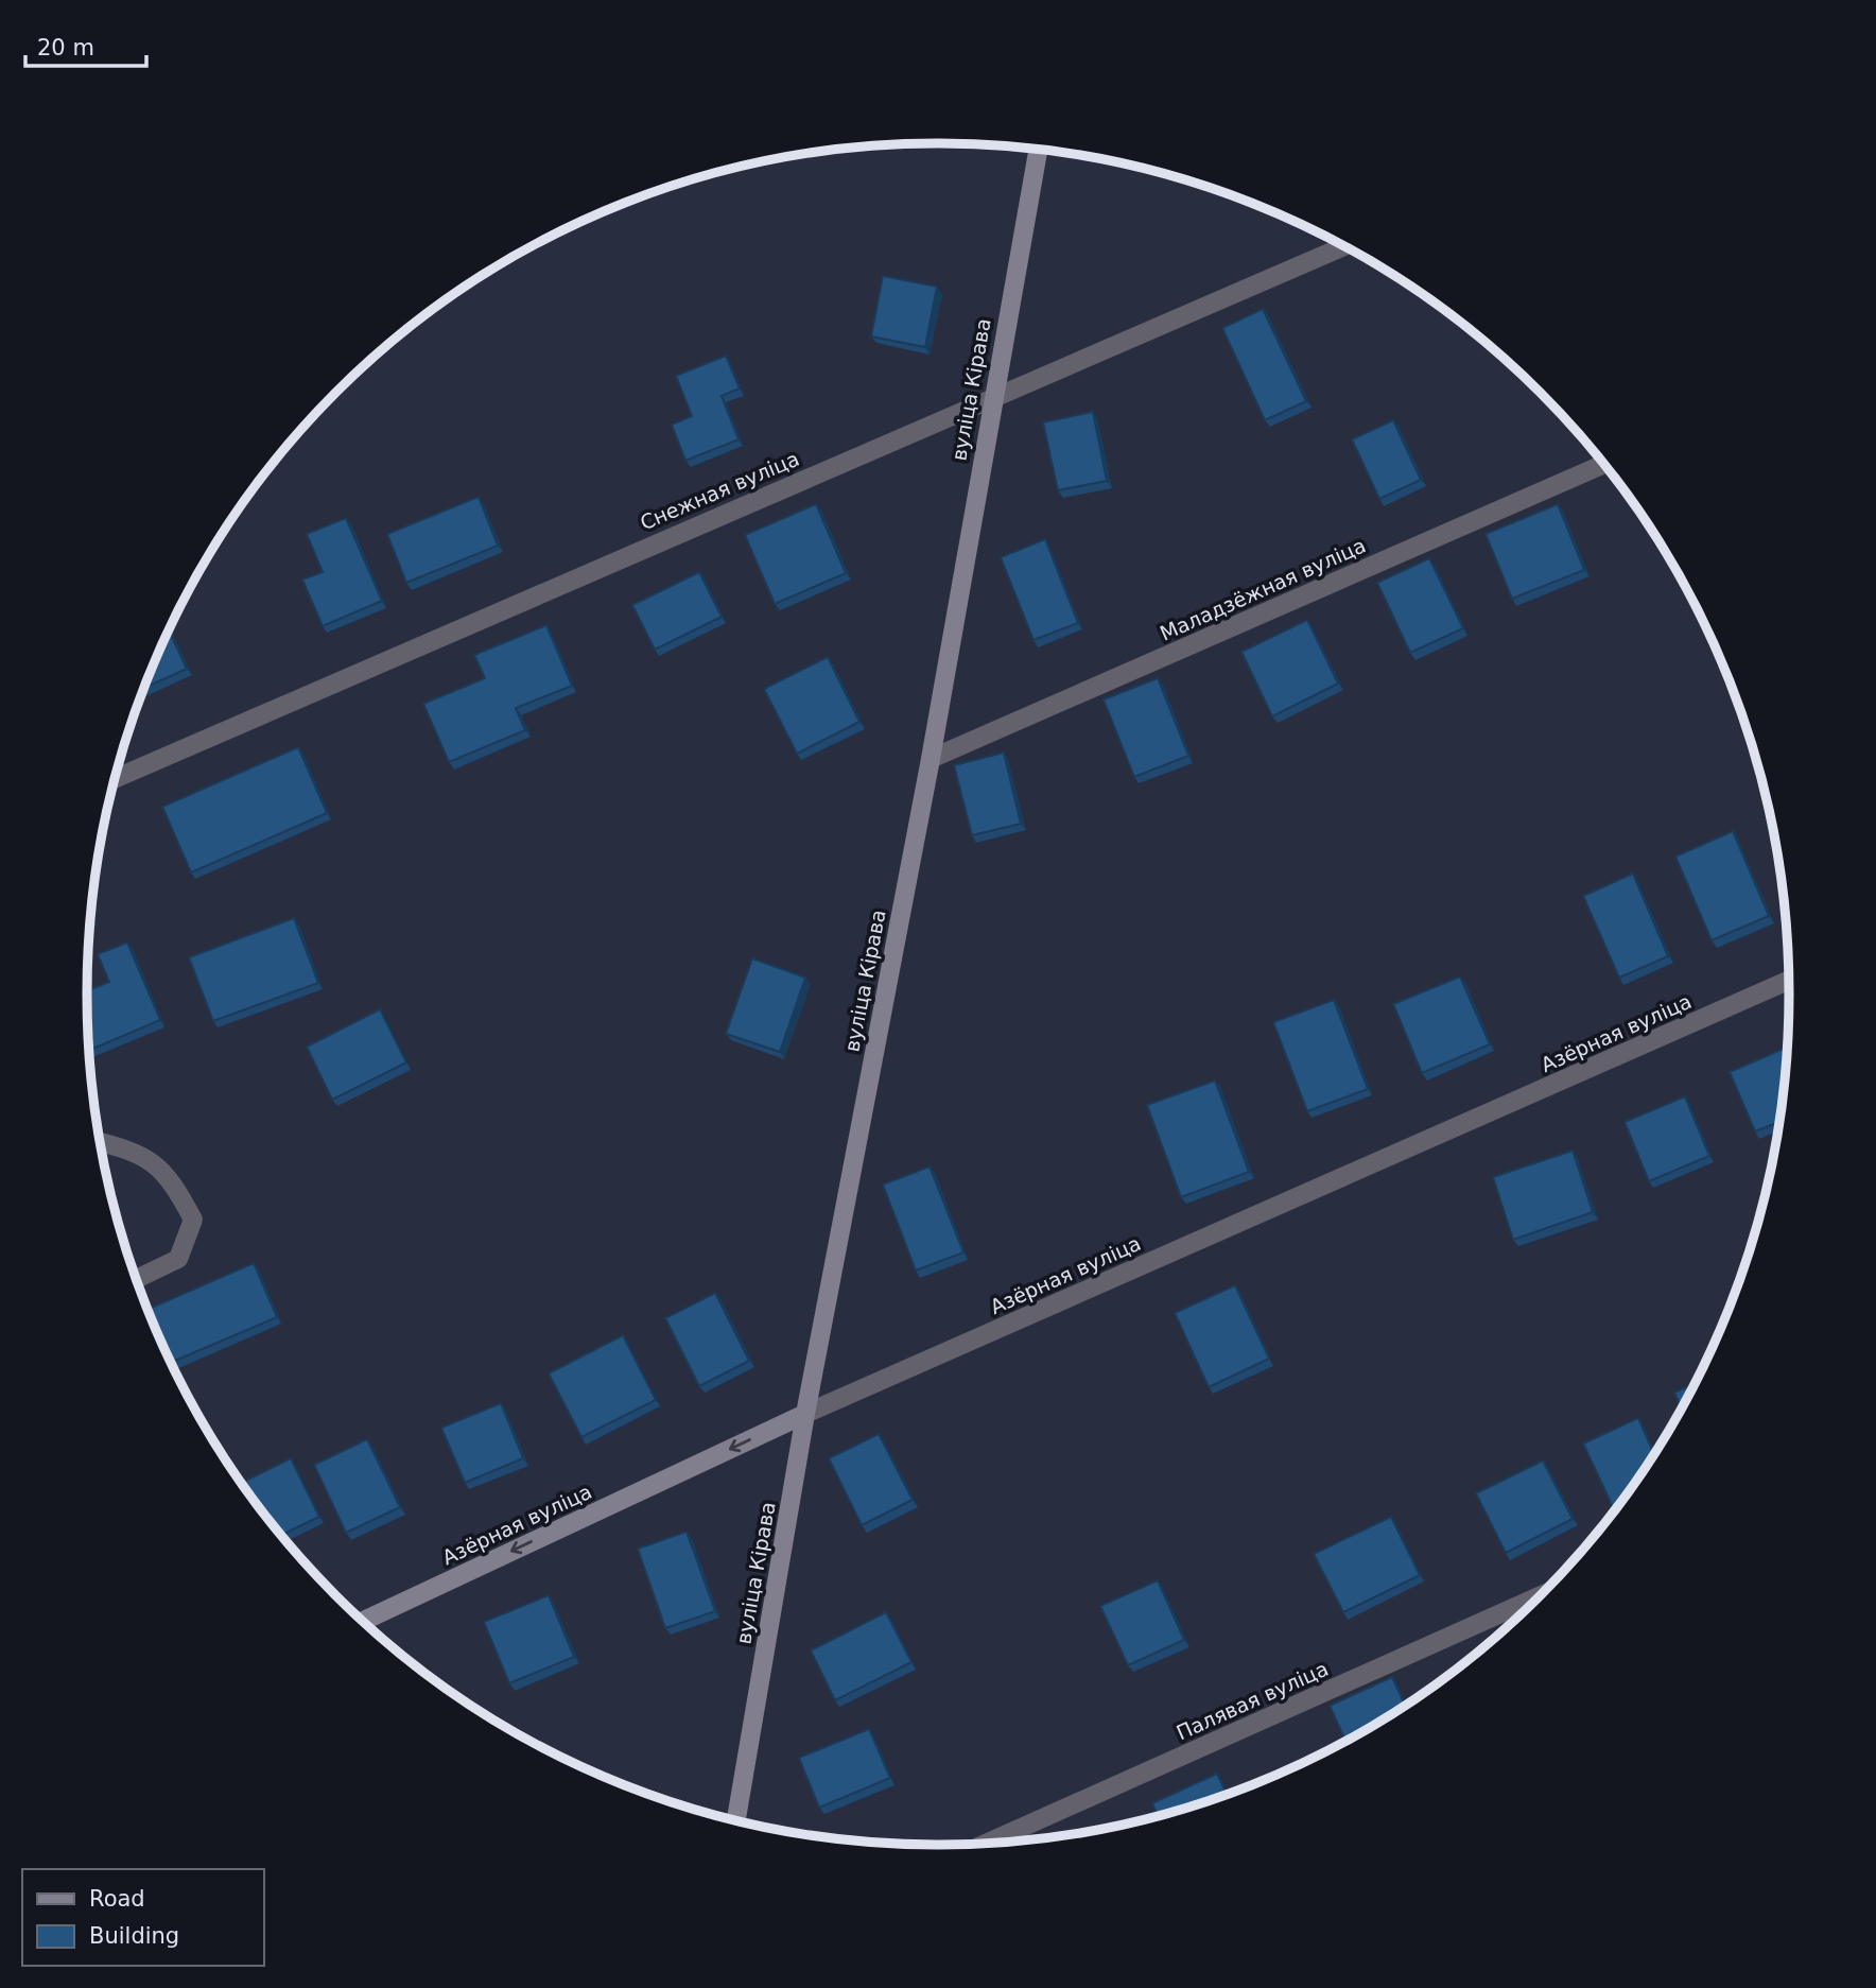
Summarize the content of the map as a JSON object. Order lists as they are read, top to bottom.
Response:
{
  "streets": {
    "main road": ["вуліца Кірава", "Азёрная вуліца"],
    "street": ["Снежная вуліца", "Маладзёжная вуліца", "Палявая вуліца"]
  },
  "crossings": [
    ["вуліца Кірава", "Снежная вуліца"],
    ["вуліца Кірава", "Маладзёжная вуліца"],
    ["вуліца Кірава", "Азёрная вуліца"]
  ],
  "legend": ["Road", "Building"],
  "scale_bar": "20 m"
}
